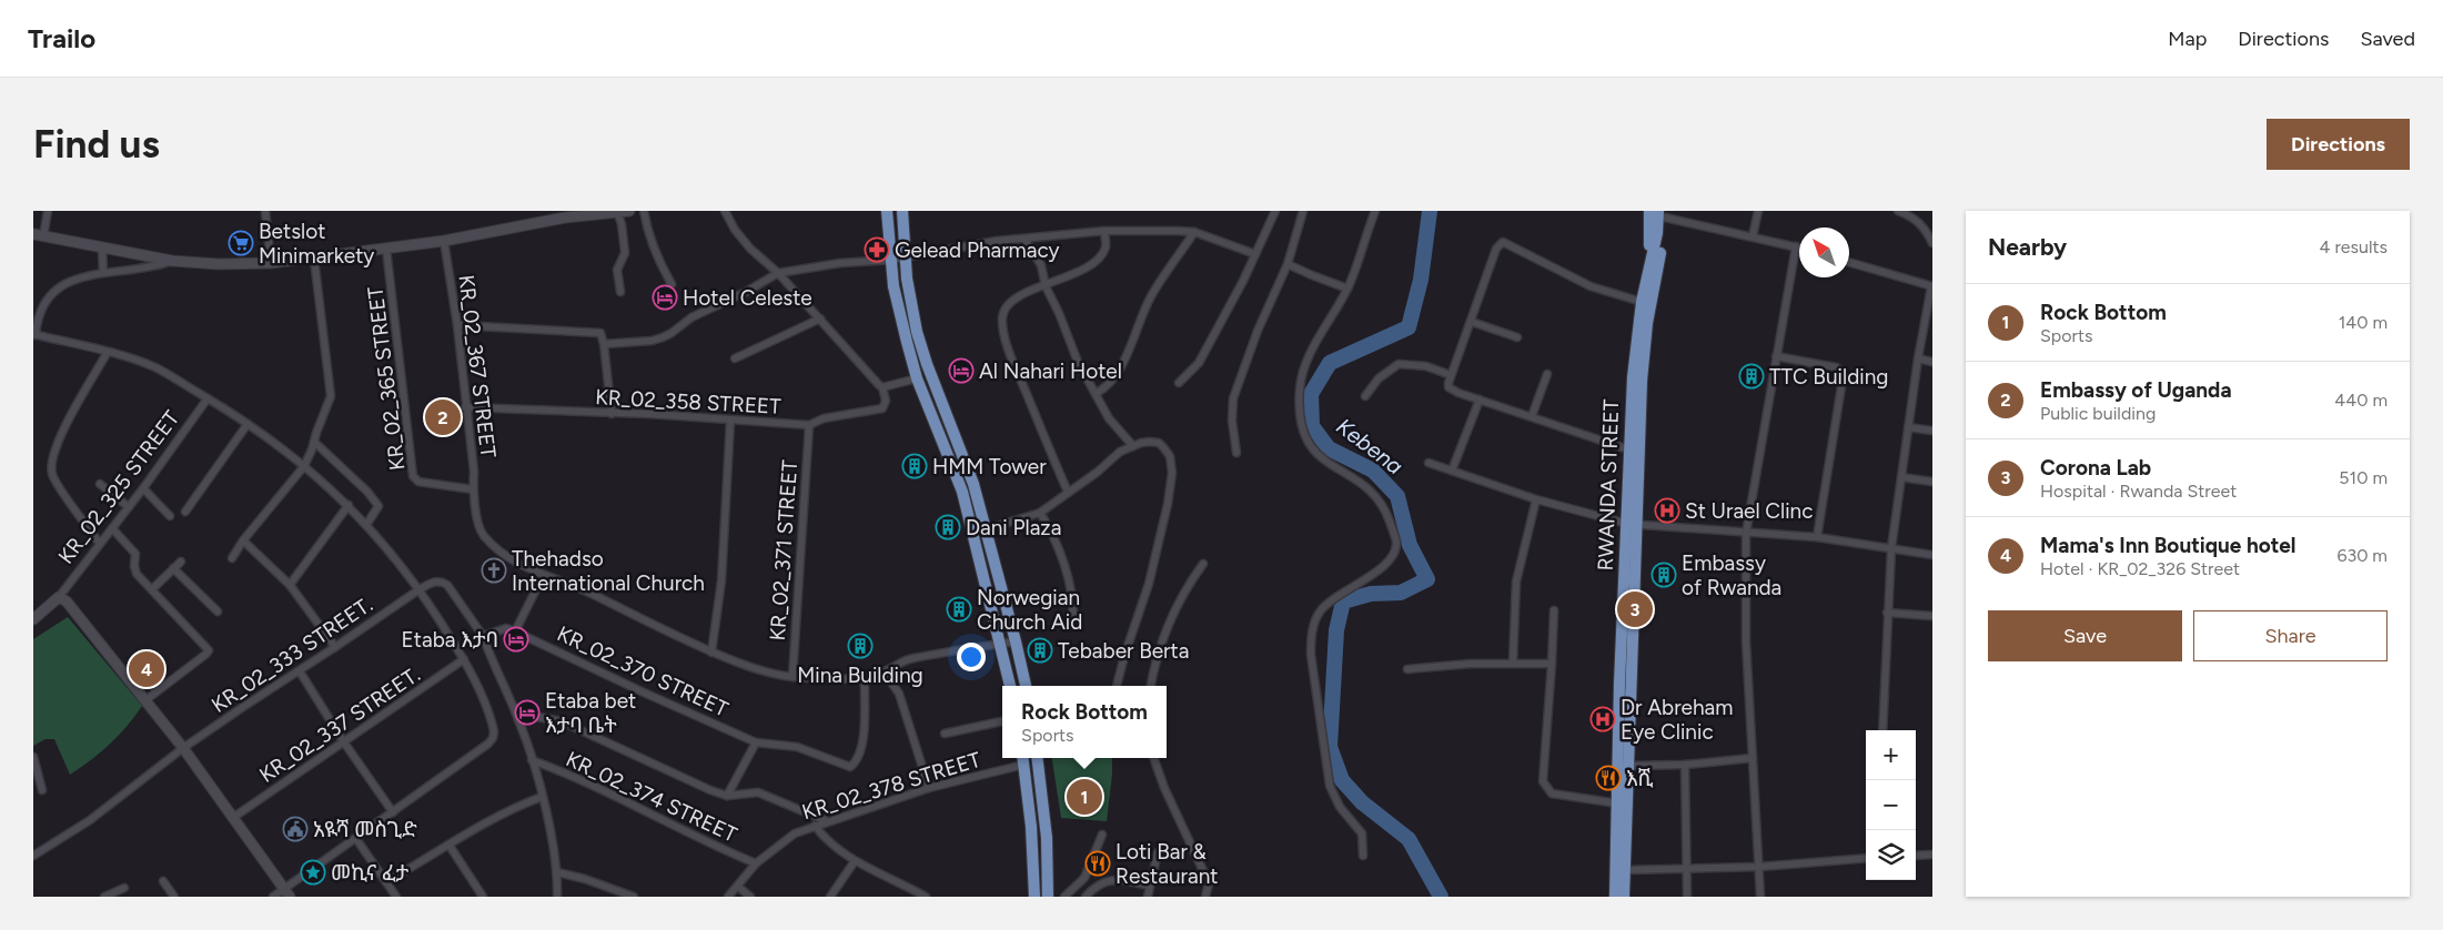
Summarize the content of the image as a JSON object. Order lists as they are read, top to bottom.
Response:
{
  "streets": {
    "main road": ["RWANDA STREET"],
    "street": [
      "KR_02_367 STREET",
      "KR_02_365 STREET",
      "KR_02_358 STREET",
      "KR_02_325 STREET",
      "KR_02_371 STREET",
      "KR_02_333 STREET.",
      "KR_02_370 STREET",
      "KR_02_337 STREET.",
      "KR_02_378 STREET",
      "KR_02_374 STREET"
    ]
  },
  "crossings": [
    ["KR_02_367 STREET", "KR_02_365 STREET"],
    ["KR_02_367 STREET", "KR_02_358 STREET"],
    ["KR_02_358 STREET", "KR_02_371 STREET"],
    ["KR_02_378 STREET", "KR_02_374 STREET"]
  ],
  "water": ["Kebena"],
  "places": {
    "supermarket": ["Betslot Minimarkety"],
    "pharmacy": ["Gelead Pharmacy"],
    "hotel": [
      "Hotel Celeste",
      "Al Nahari Hotel",
      "Etaba እታባ",
      "Etaba bet እታባ ቤት"
    ],
    "building": [
      "TTC Building",
      "HMM Tower",
      "Dani Plaza",
      "Embassy of Rwanda",
      "Norwegian Church Aid",
      "Mina Building",
      "Tebaber Berta"
    ],
    "hospital": ["St Urael Clinc", "Dr Abreham Eye Clinic"],
    "church": ["Thehadso International Church"],
    "restaurant": ["እሺ", "Loti Bar & Restaurant"],
    "public building": ["አዪሻ መስጊድ"],
    "place": ["መኪና ፈታ"]
  },
  "north": "top left",
  "page": {
    "header": "Trailo",
    "nav": ["Map", "Directions", "Saved"],
    "buttons": [
      "Directions",
      ["Save", "Share"]
    ],
    "title": "Find us",
    "heading": ["Nearby", "4 results"],
    "list": [
      {
        "mark": "1",
        "name": "Rock Bottom",
        "note": "Sports",
        "value": "140 m"
      },
      {
        "mark": "2",
        "name": "Embassy of Uganda",
        "note": "Public building",
        "value": "440 m"
      },
      {
        "mark": "3",
        "name": "Corona Lab",
        "note": "Hospital · Rwanda Street",
        "value": "510 m"
      },
      {
        "mark": "4",
        "name": "Mama's Inn Boutique hotel",
        "note": "Hotel · KR_02_326 Street",
        "value": "630 m"
      }
    ],
    "pins": [
      "2",
      "3",
      "4",
      "1"
    ],
    "popup": ["Rock Bottom", "Sports"],
    "map_buttons": ["+", "−"]
  }
}
